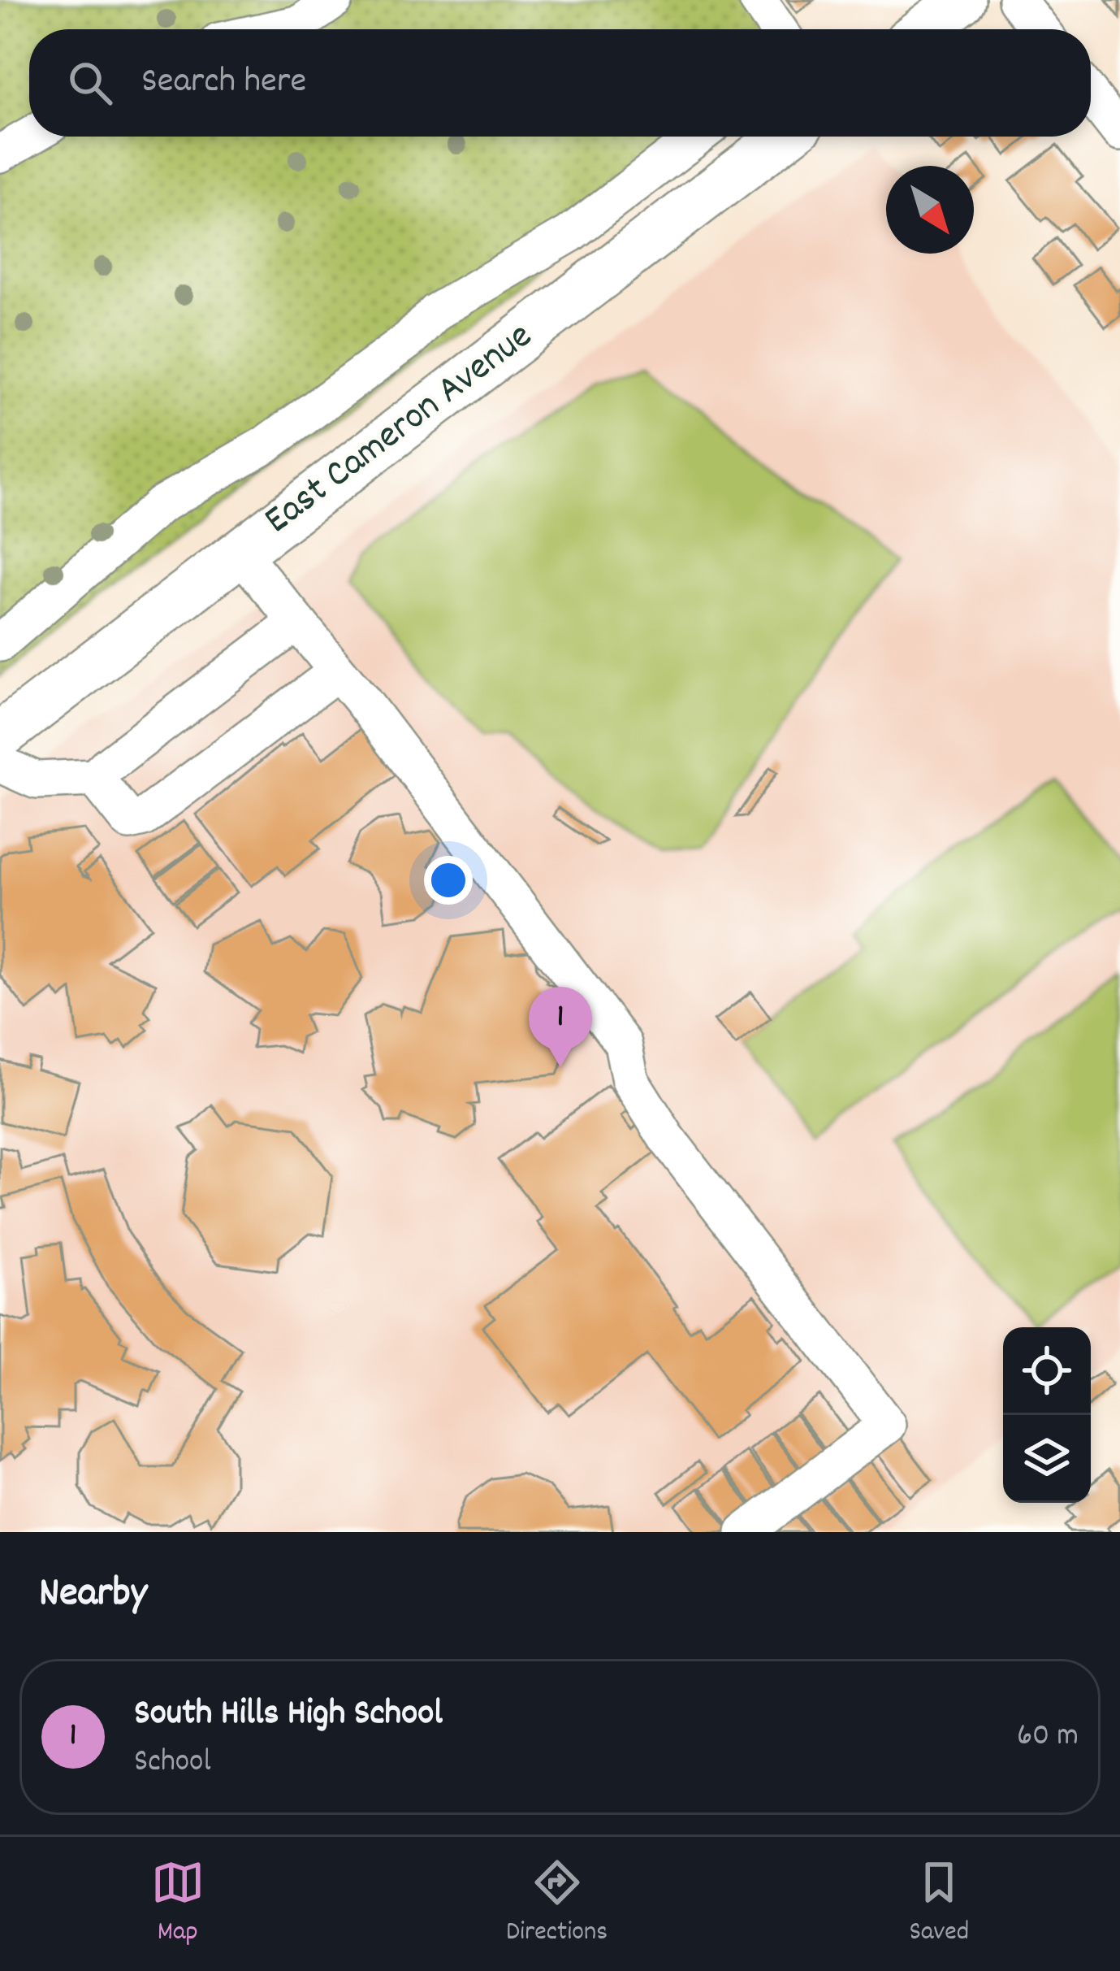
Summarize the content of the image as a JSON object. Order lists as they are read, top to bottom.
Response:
{
  "streets": {
    "main road": ["East Cameron Avenue"]
  },
  "north": "bottom right",
  "page": {
    "search": "Search here",
    "pins": "1",
    "heading": "Nearby",
    "list": [
      {
        "mark": "1",
        "name": "South Hills High School",
        "note": "School",
        "value": "60 m"
      }
    ],
    "nav": ["Map", "Directions", "Saved"]
  }
}
